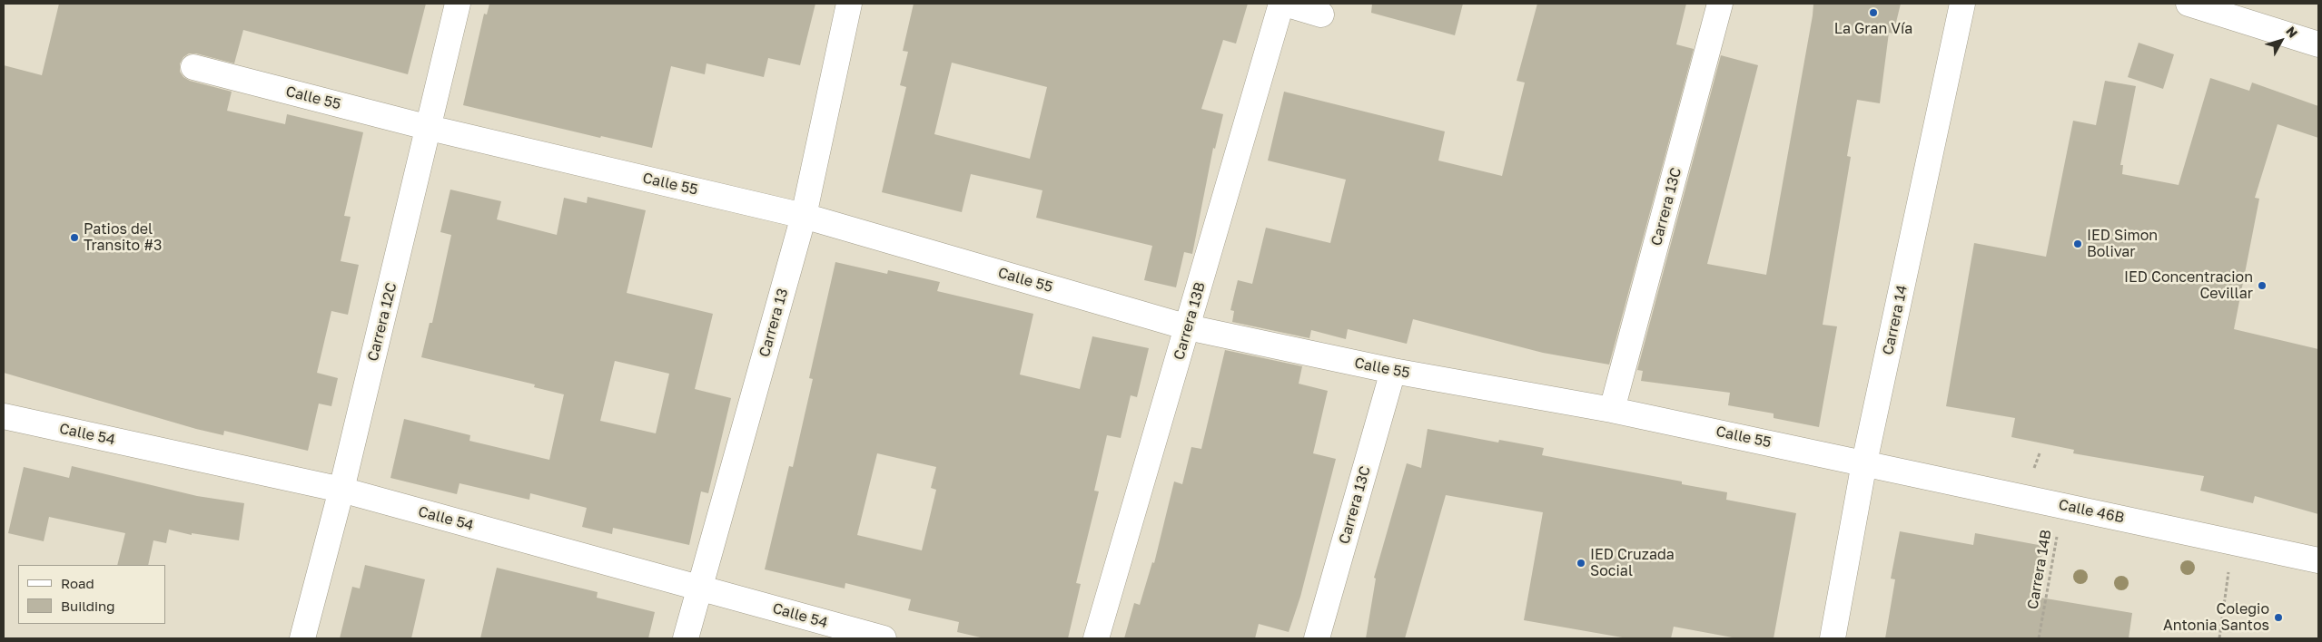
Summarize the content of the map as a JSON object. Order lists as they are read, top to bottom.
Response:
{
  "streets": {
    "street": [
      "Calle 55",
      "Carrera 13C",
      "Carrera 14",
      "Carrera 13B",
      "Carrera 12C",
      "Carrera 13",
      "Calle 54",
      "Calle 46B"
    ],
    "path": ["Carrera 14B"]
  },
  "crossings": [
    ["Calle 55", "Carrera 13C"],
    ["Calle 55", "Carrera 14"],
    ["Calle 55", "Carrera 13B"],
    ["Calle 55", "Carrera 12C"],
    ["Calle 55", "Carrera 13"],
    ["Calle 55", "Calle 46B"],
    ["Carrera 14", "Calle 46B"],
    ["Carrera 12C", "Calle 54"],
    ["Carrera 13", "Calle 54"],
    ["Calle 46B", "Carrera 14B"]
  ],
  "places": [
    "La Gran Vía",
    "Patios del Transito #3",
    "IED Simon Bolivar",
    "IED Concentracion Cevillar",
    "IED Cruzada Social",
    "Colegio Antonia Santos"
  ],
  "legend": ["Road", "Building"],
  "north": "top right"
}
